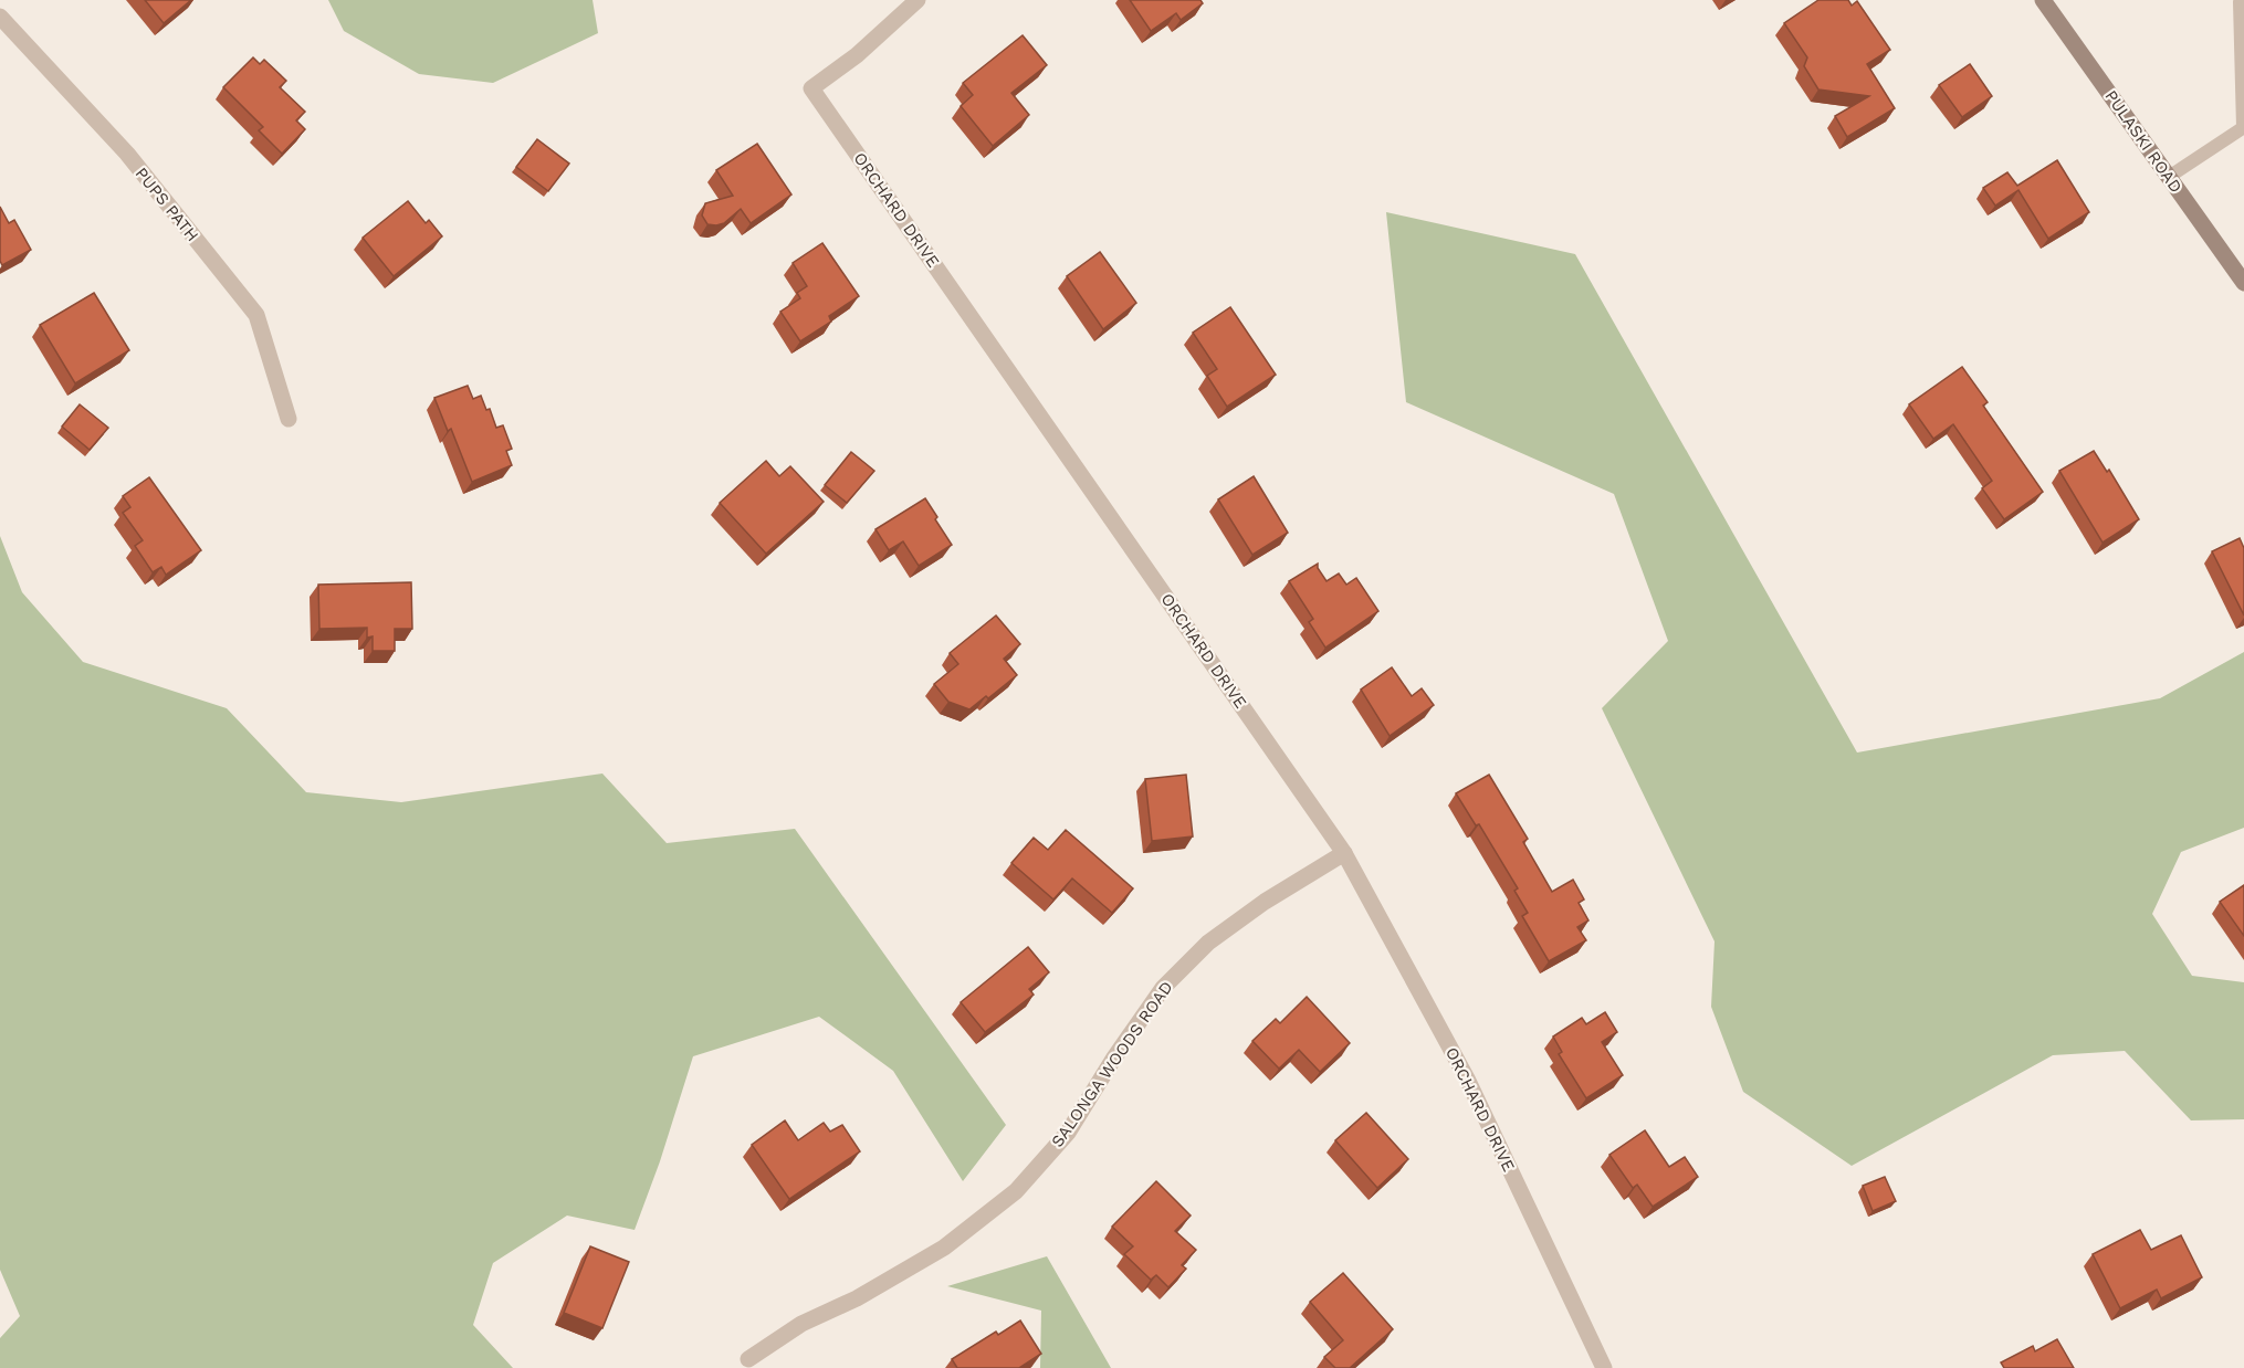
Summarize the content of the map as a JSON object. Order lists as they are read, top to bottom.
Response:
{
  "streets": {
    "main road": ["PULASKI ROAD"],
    "street": ["PUPS PATH", "ORCHARD DRIVE", "SALONGA WOODS ROAD"]
  },
  "crossings": [
    ["ORCHARD DRIVE", "SALONGA WOODS ROAD"]
  ]
}
